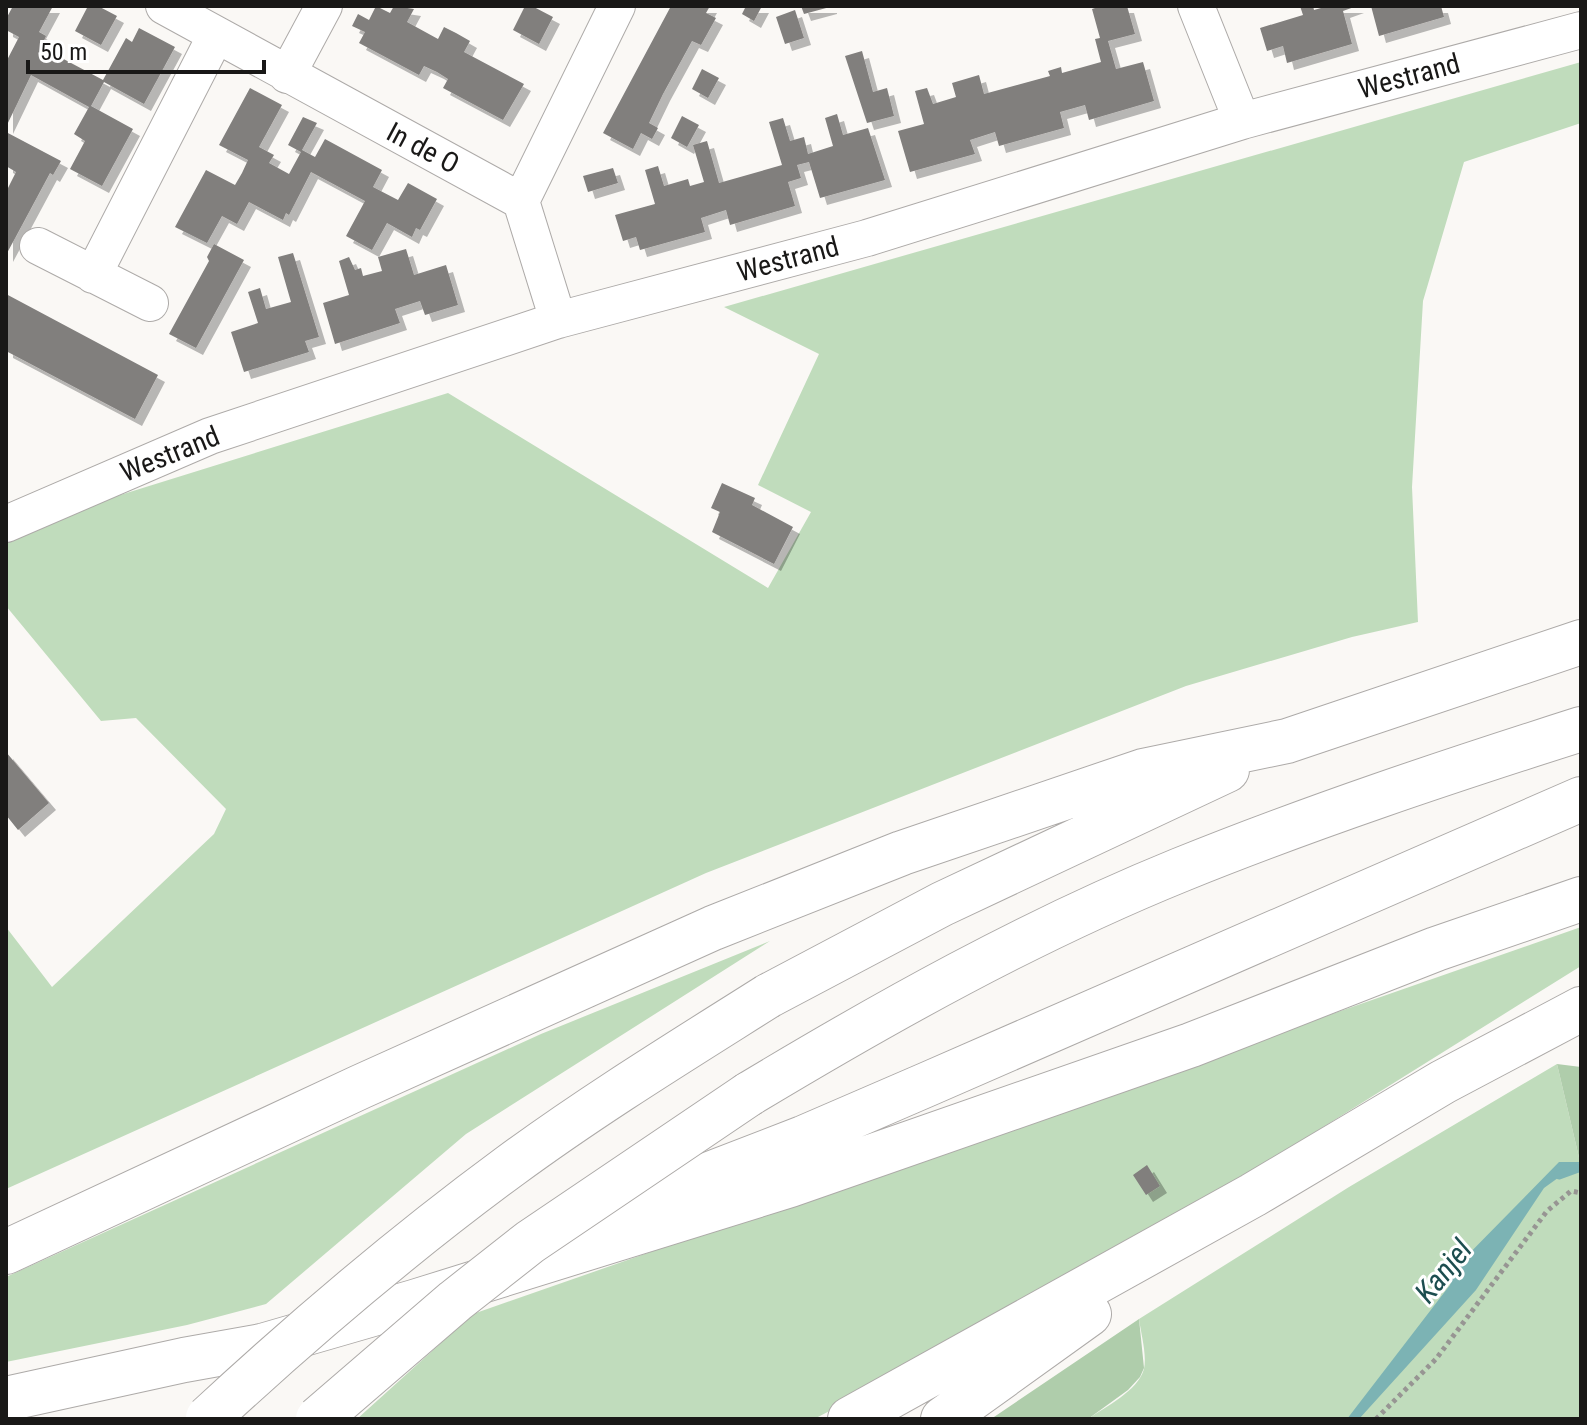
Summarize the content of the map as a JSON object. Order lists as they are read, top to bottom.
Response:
{
  "streets": {
    "street": ["Westrand", "In de O"]
  },
  "water": ["Kanjel"],
  "scale_bar": "50 m"
}
